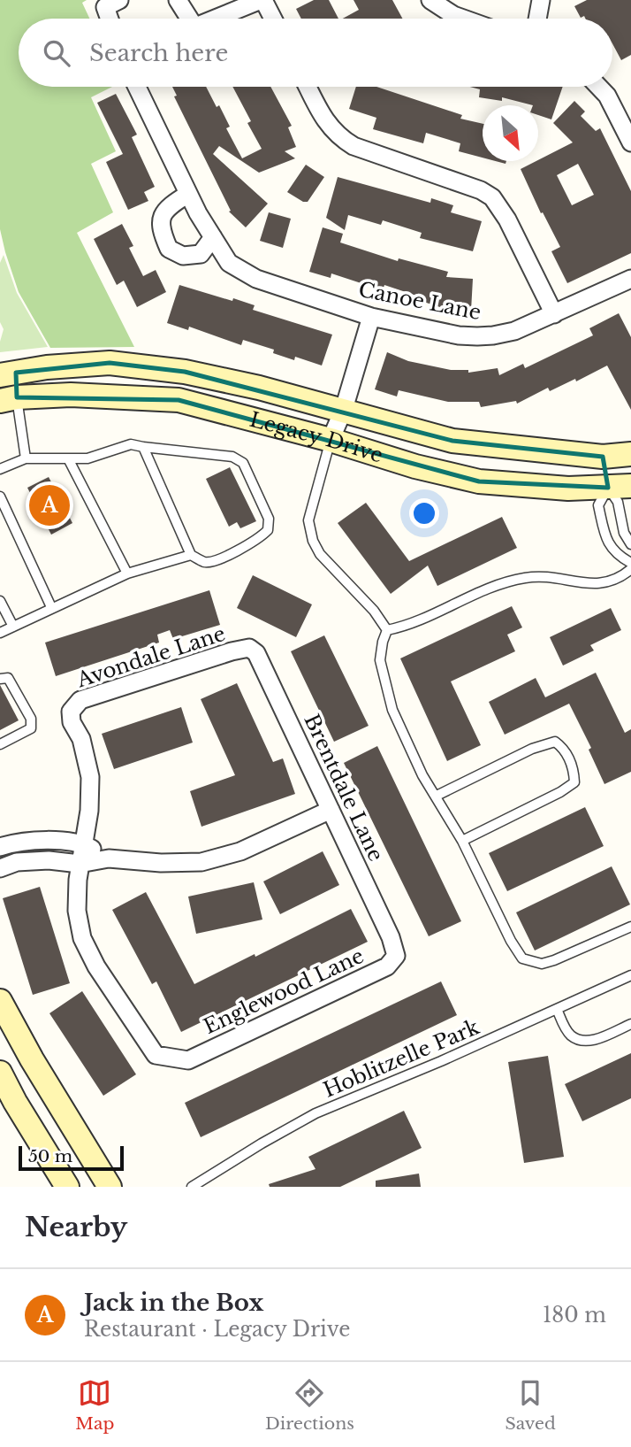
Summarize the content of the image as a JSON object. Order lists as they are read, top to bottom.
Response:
{
  "streets": {
    "main road": ["Legacy Drive"],
    "street": [
      "Canoe Lane",
      "Avondale Lane",
      "Brentdale Lane",
      "Englewood Lane"
    ],
    "lane": ["Hoblitzelle Park"]
  },
  "crossings": [
    ["Avondale Lane", "Brentdale Lane"],
    ["Brentdale Lane", "Englewood Lane"]
  ],
  "scale_bar": "50 m",
  "north": "bottom right",
  "page": {
    "search": "Search here",
    "pins": "A",
    "scale": "50 m",
    "heading": "Nearby",
    "list": [
      {
        "mark": "A",
        "name": "Jack in the Box",
        "note": "Restaurant · Legacy Drive",
        "value": "180 m"
      }
    ],
    "nav": ["Map", "Directions", "Saved"]
  }
}
